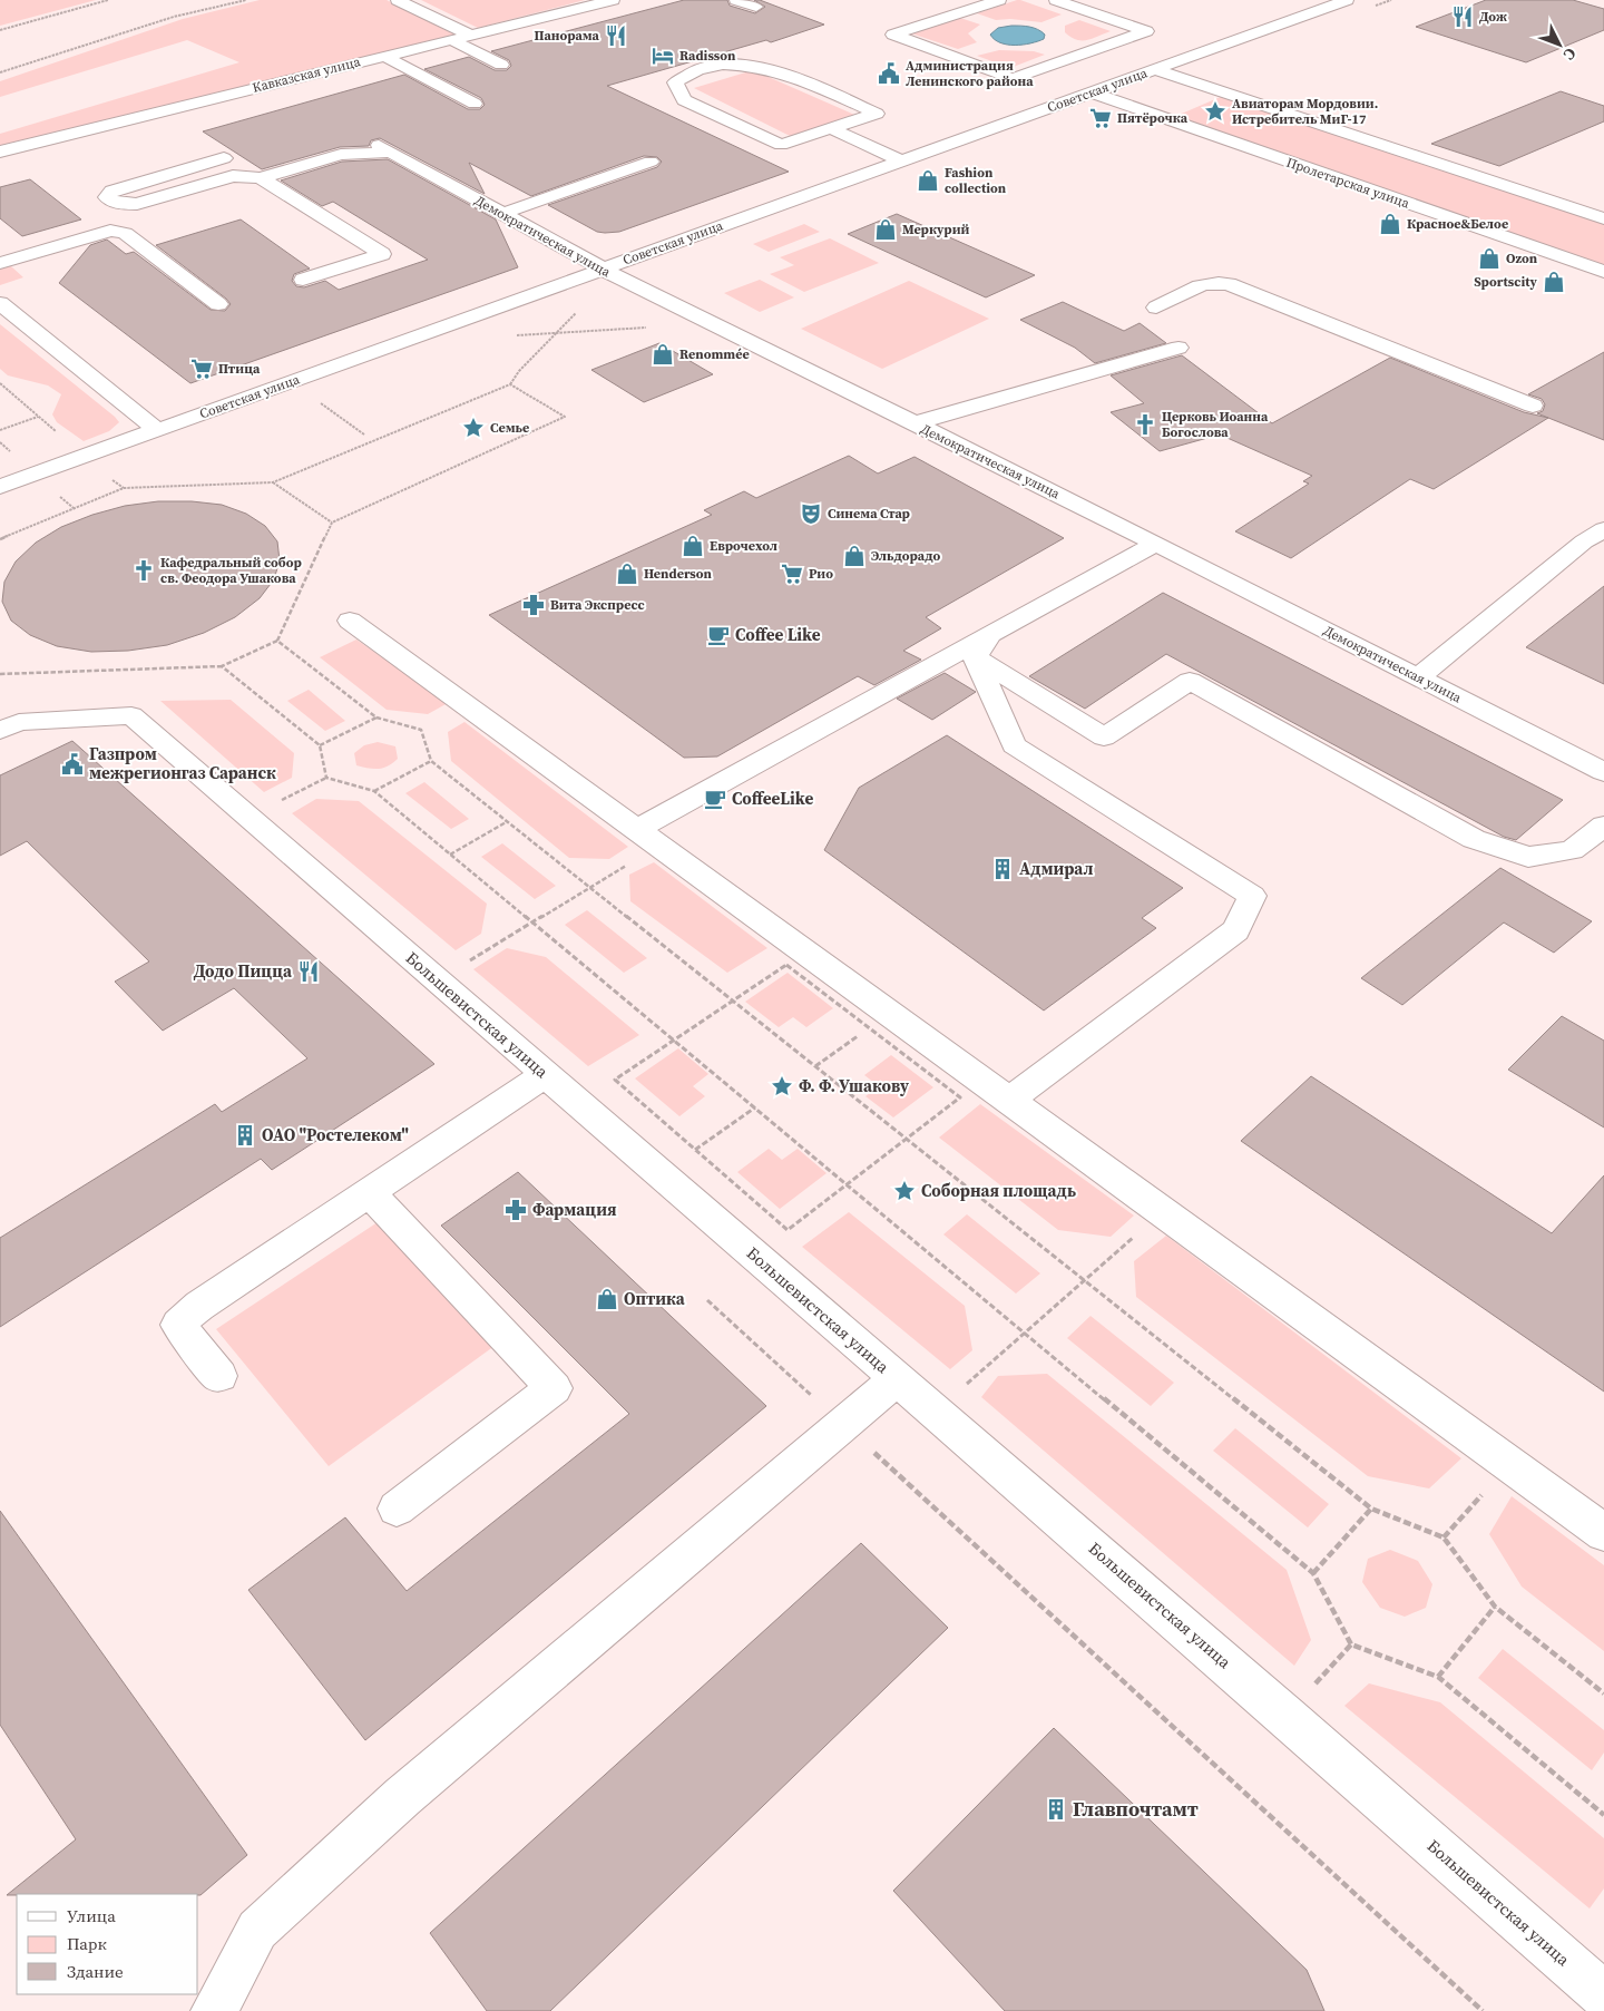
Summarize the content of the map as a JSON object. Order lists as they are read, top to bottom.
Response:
{
  "streets": {
    "street": [
      "Кавказская улица",
      "Советская улица",
      "Пролетарская улица",
      "Демократическая улица",
      "Большевистская улица"
    ]
  },
  "crossings": [
    ["Советская улица", "Пролетарская улица"],
    ["Советская улица", "Демократическая улица"]
  ],
  "places": {
    "restaurant": ["Дож", "Панорама", "Додо Пицца"],
    "hotel": ["Radisson"],
    "public building": ["Администрация Ленинского района", "Газпром межрегионгаз Саранск"],
    "place": [
      "Авиаторам Мордовии. Истребитель МиГ-17",
      "Семье",
      "Ф. Ф. Ушакову",
      "Соборная площадь"
    ],
    "supermarket": ["Пятёрочка", "Птица", "Рио"],
    "shop": [
      "Fashion collection",
      "Красное&Белое",
      "Меркурий",
      "Ozon",
      "Sportscity",
      "Renommée",
      "Еврочехол",
      "Эльдорадо",
      "Henderson",
      "Оптика"
    ],
    "church": ["Церковь Иоанна Богослова", "Кафедральный собор св. Феодора Ушакова"],
    "theatre": ["Синема Стар"],
    "pharmacy": ["Вита Экспресс", "Фармация"],
    "cafe": ["Coffee Like", "CoffeeLike"],
    "building": ["Адмирал", "ОАО \"Ростелеком\"", "Главпочтамт"]
  },
  "legend": ["Улица", "Парк", "Здание"],
  "north": "bottom right"
}
